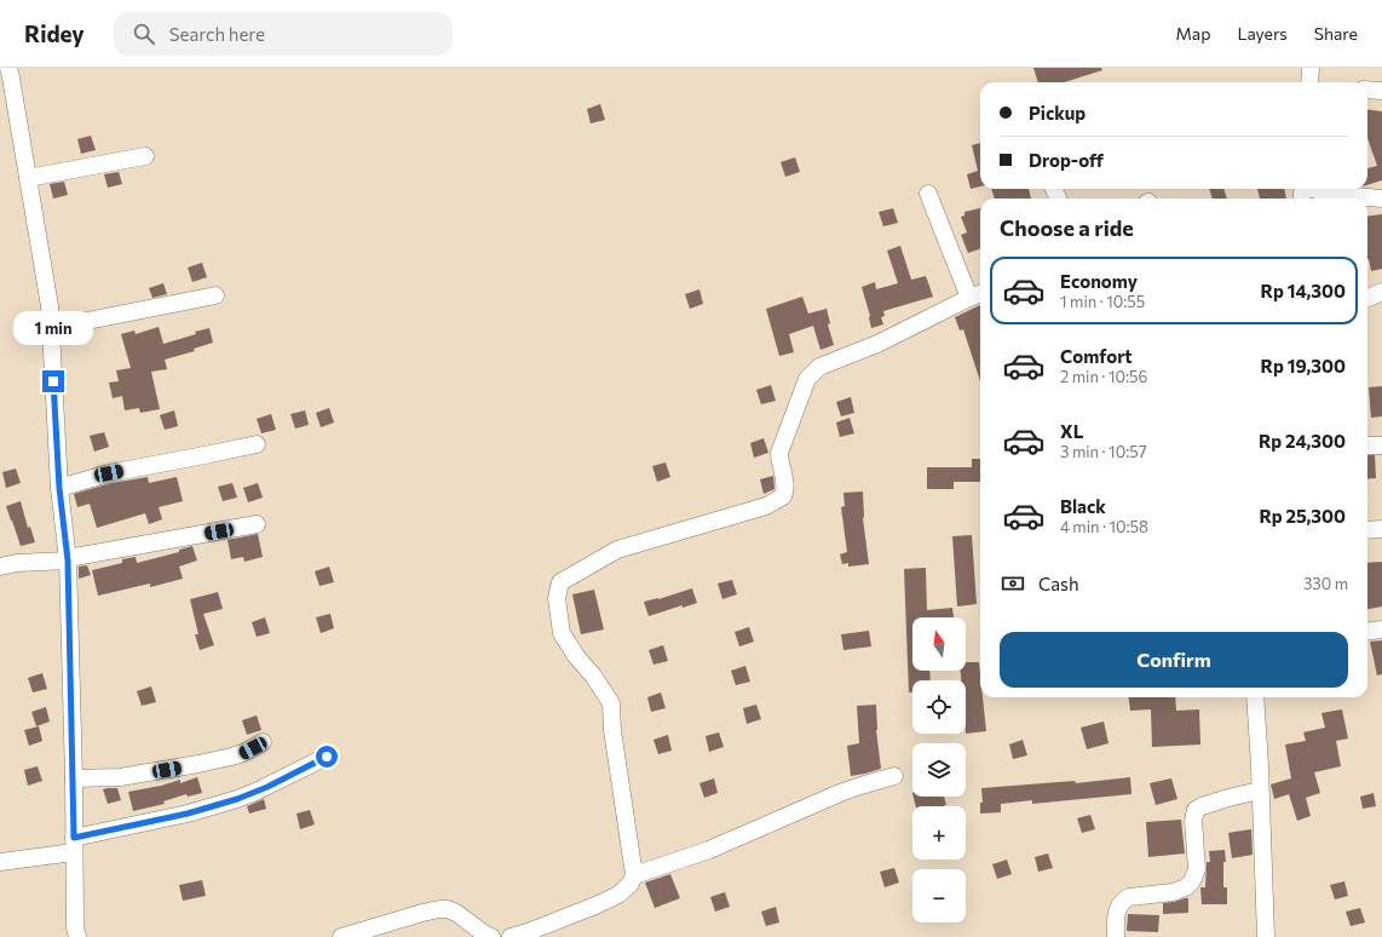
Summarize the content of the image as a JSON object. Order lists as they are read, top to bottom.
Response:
{
  "north": "top",
  "page": {
    "header": "Ridey",
    "search": "Search here",
    "nav": ["Map", "Layers", "Share"],
    "banner": ["Pickup", "Drop-off"],
    "heading": "Choose a ride",
    "list": [
      {
        "name": "Economy",
        "note": "1 min · 10:55",
        "value": "Rp 14,300"
      },
      {
        "name": "Comfort",
        "note": "2 min · 10:56",
        "value": "Rp 19,300"
      },
      {
        "name": "XL",
        "note": "3 min · 10:57",
        "value": "Rp 24,300"
      },
      {
        "name": "Black",
        "note": "4 min · 10:58",
        "value": "Rp 25,300"
      }
    ],
    "bubble": "1 min",
    "pay": ["Cash", "330 m"],
    "map_buttons": ["+", "−"],
    "buttons": "Confirm"
  }
}
